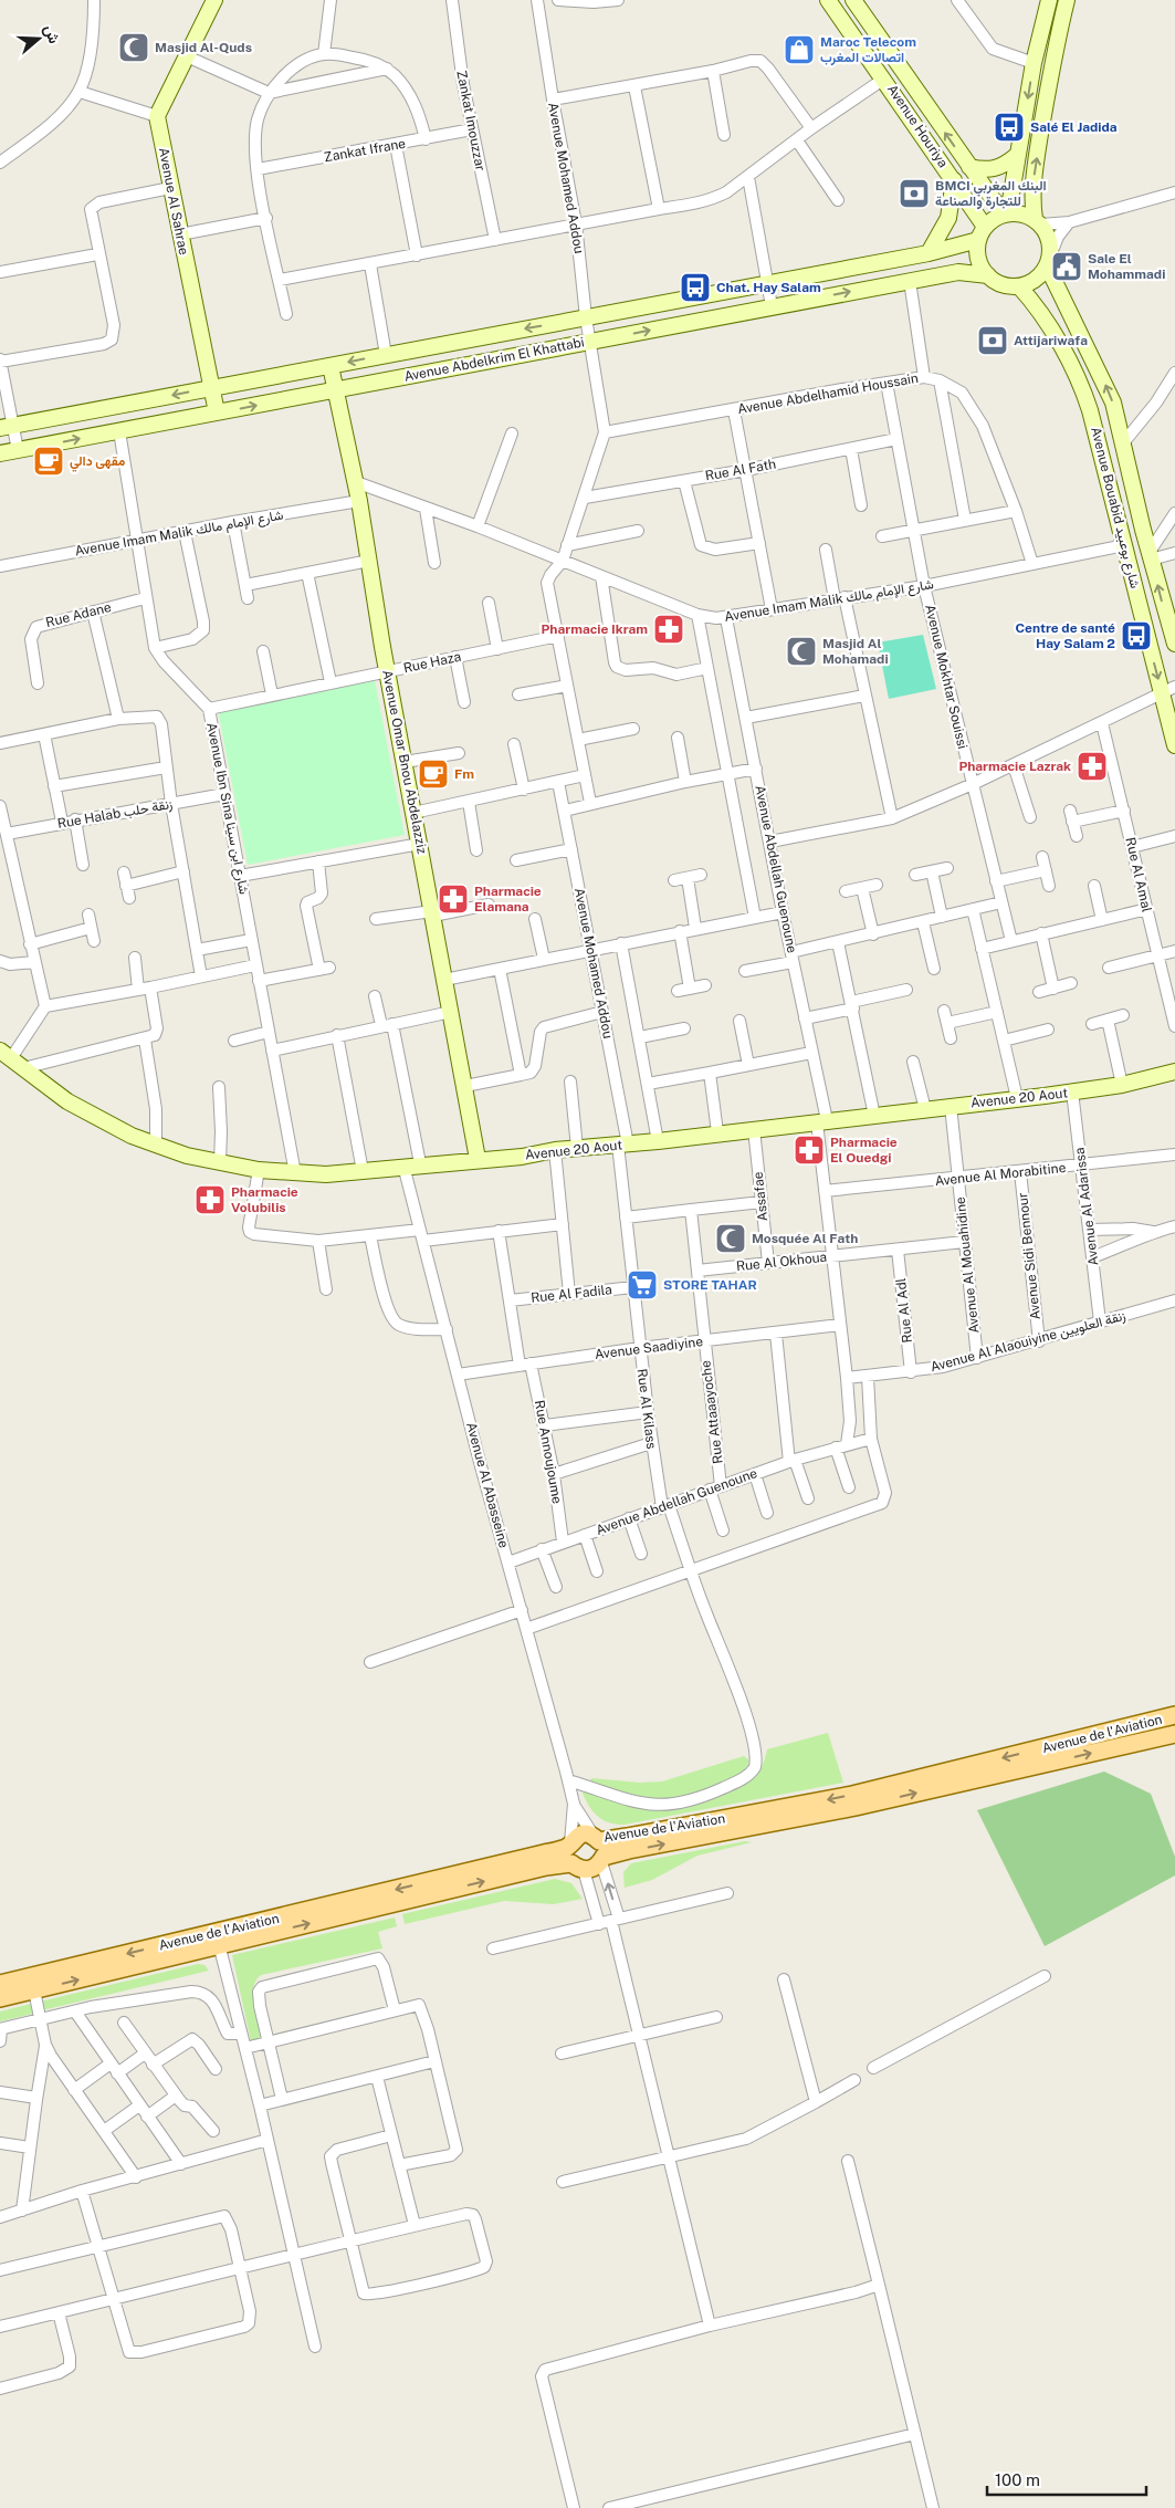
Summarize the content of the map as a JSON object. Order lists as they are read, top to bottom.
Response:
{
  "streets": {
    "main road": ["Avenue de l'Aviation"],
    "street": [
      "Zankat Imouzzar",
      "Avenue Houriya",
      "Zankat Ifrane",
      "Avenue Mohamed Addou",
      "Avenue Al Sahrae",
      "Avenue Abdelkrim El Khattabi",
      "Avenue Abdelhamid Houssain",
      "Rue Al Fath",
      "Avenue Bouabid شارع بوعبيد",
      "Avenue Imam Malik شارع الإمام مالك",
      "Rue Adane",
      "Rue Haza",
      "Avenue Mokhtar Souissi",
      "Avenue Omar Bnou Abdelazziz",
      "Avenue Ibn Sina شارع ابن سينا",
      "Rue Halab زنقة حلب",
      "Avenue Abdellah Guenoune",
      "Rue Al Amal",
      "Avenue 20 Aout",
      "Avenue Al Morabitine",
      "Assafae",
      "Avenue Al Adarissa",
      "Avenue Sidi Bennour",
      "Rue Al Okhoua",
      "Avenue Al Mouahidine",
      "Rue Al Fadila",
      "Rue Al Adl",
      "Avenue Al Alaouiyine زنقة العلويين",
      "Avenue Saadiyine",
      "Rue Al Kilass",
      "Rue Attaaayoche",
      "Rue Annoujoume",
      "Avenue Al Abasseine"
    ]
  },
  "crossings": [
    ["Zankat Imouzzar", "Zankat Ifrane"],
    ["Avenue Houriya", "Avenue Abdelkrim El Khattabi"],
    ["Avenue Houriya", "Avenue Bouabid شارع بوعبيد"],
    ["Avenue Mohamed Addou", "Avenue Abdelkrim El Khattabi"],
    ["Avenue Mohamed Addou", "Avenue Abdelhamid Houssain"],
    ["Avenue Mohamed Addou", "Rue Al Fath"],
    ["Avenue Mohamed Addou", "Avenue Imam Malik شارع الإمام مالك"],
    ["Avenue Mohamed Addou", "Rue Haza"],
    ["Avenue Mohamed Addou", "Avenue 20 Aout"],
    ["Avenue Mohamed Addou", "Rue Al Kilass"],
    ["Avenue Al Sahrae", "Avenue Abdelkrim El Khattabi"],
    ["Avenue Abdelkrim El Khattabi", "Avenue Bouabid شارع بوعبيد"],
    ["Avenue Abdelkrim El Khattabi", "Avenue Omar Bnou Abdelazziz"],
    ["Avenue Abdelkrim El Khattabi", "Avenue Ibn Sina شارع ابن سينا"],
    ["Avenue Abdelhamid Houssain", "Avenue Imam Malik شارع الإمام مالك"],
    ["Avenue Abdelhamid Houssain", "Avenue Mokhtar Souissi"],
    ["Rue Al Fath", "Avenue Mokhtar Souissi"],
    ["Avenue Bouabid شارع بوعبيد", "Avenue Imam Malik شارع الإمام مالك"],
    ["Avenue Imam Malik شارع الإمام مالك", "Avenue Mokhtar Souissi"],
    ["Avenue Imam Malik شارع الإمام مالك", "Avenue Omar Bnou Abdelazziz"],
    ["Avenue Imam Malik شارع الإمام مالك", "Avenue Ibn Sina شارع ابن سينا"],
    ["Avenue Imam Malik شارع الإمام مالك", "Avenue Abdellah Guenoune"],
    ["Rue Adane", "Avenue Ibn Sina شارع ابن سينا"],
    ["Rue Haza", "Avenue Omar Bnou Abdelazziz"],
    ["Rue Haza", "Avenue Ibn Sina شارع ابن سينا"],
    ["Avenue Omar Bnou Abdelazziz", "Avenue 20 Aout"],
    ["Avenue Ibn Sina شارع ابن سينا", "Rue Halab زنقة حلب"],
    ["Avenue Ibn Sina شارع ابن سينا", "Avenue 20 Aout"],
    ["Avenue Abdellah Guenoune", "Avenue 20 Aout"],
    ["Avenue Abdellah Guenoune", "Avenue Al Morabitine"],
    ["Avenue Abdellah Guenoune", "Rue Al Okhoua"],
    ["Avenue Abdellah Guenoune", "Avenue Al Alaouiyine زنقة العلويين"],
    ["Avenue Abdellah Guenoune", "Avenue Saadiyine"],
    ["Avenue Abdellah Guenoune", "Rue Al Kilass"],
    ["Avenue Abdellah Guenoune", "Rue Attaaayoche"],
    ["Avenue Abdellah Guenoune", "Rue Annoujoume"],
    ["Avenue Abdellah Guenoune", "Avenue Al Abasseine"],
    ["Avenue 20 Aout", "Assafae"],
    ["Avenue 20 Aout", "Avenue Al Adarissa"],
    ["Avenue 20 Aout", "Avenue Al Mouahidine"],
    ["Avenue 20 Aout", "Rue Al Kilass"],
    ["Avenue 20 Aout", "Avenue Al Abasseine"],
    ["Avenue Al Morabitine", "Avenue Al Adarissa"],
    ["Avenue Al Morabitine", "Avenue Sidi Bennour"],
    ["Avenue Al Morabitine", "Avenue Al Mouahidine"],
    ["Assafae", "Rue Al Okhoua"],
    ["Avenue Al Adarissa", "Avenue Al Alaouiyine زنقة العلويين"],
    ["Avenue Sidi Bennour", "Avenue Al Alaouiyine زنقة العلويين"],
    ["Rue Al Okhoua", "Avenue Al Mouahidine"],
    ["Rue Al Okhoua", "Rue Al Adl"],
    ["Rue Al Okhoua", "Rue Attaaayoche"],
    ["Avenue Al Mouahidine", "Avenue Al Alaouiyine زنقة العلويين"],
    ["Rue Al Fadila", "Rue Al Kilass"],
    ["Rue Al Fadila", "Rue Annoujoume"],
    ["Rue Al Adl", "Avenue Al Alaouiyine زنقة العلويين"],
    ["Avenue Saadiyine", "Rue Al Kilass"],
    ["Avenue Saadiyine", "Rue Attaaayoche"],
    ["Avenue Saadiyine", "Rue Annoujoume"],
    ["Avenue Saadiyine", "Avenue Al Abasseine"],
    ["Rue Al Kilass", "Avenue Al Abasseine"],
    ["Avenue Al Abasseine", "Avenue de l'Aviation"]
  ],
  "places": {
    "mosque": ["Masjid Al-Quds", "Masjid Al Mohamadi", "Mosquée Al Fath"],
    "shop": ["Maroc Telecom اتصالات المغرب"],
    "bus stop": ["Salé El Jadida", "Chat. Hay Salam", "Centre de santé Hay Salam 2"],
    "bank": ["BMCI البنك المغربي للتجارة والصناعة", "Attijariwafa"],
    "public building": ["Sale El Mohammadi"],
    "cafe": ["مقهى دالي", "Fm"],
    "pharmacy": [
      "Pharmacie Ikram",
      "Pharmacie Lazrak",
      "Pharmacie Elamana",
      "Pharmacie El Ouedgi",
      "Pharmacie Volubilis"
    ],
    "supermarket": ["STORE TAHAR"]
  },
  "scale_bar": "100 m",
  "north": "right"
}
